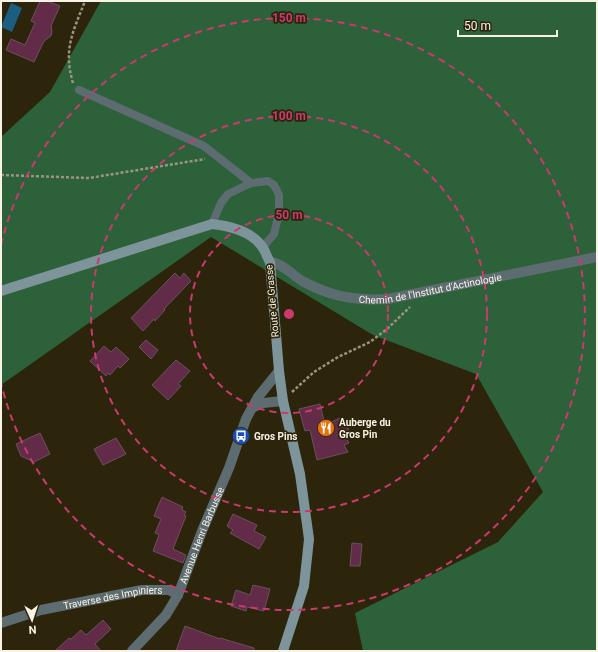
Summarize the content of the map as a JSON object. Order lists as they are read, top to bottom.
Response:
{
  "streets": {
    "main road": ["Route de Grasse"],
    "street": ["Chemin de l'Institut d'Actinologie", "Avenue Henri Barbusse", "Traverse des Impiniers"]
  },
  "crossings": [
    ["Chemin de l'Institut d'Actinologie", "Route de Grasse"],
    ["Route de Grasse", "Avenue Henri Barbusse"],
    ["Avenue Henri Barbusse", "Traverse des Impiniers"]
  ],
  "places": {
    "restaurant": ["Auberge du Gros Pin"],
    "bus stop": ["Gros Pins"]
  },
  "scale_bar": "50 m",
  "north": "bottom",
  "rings": ["150 m", "100 m", "50 m"]
}
